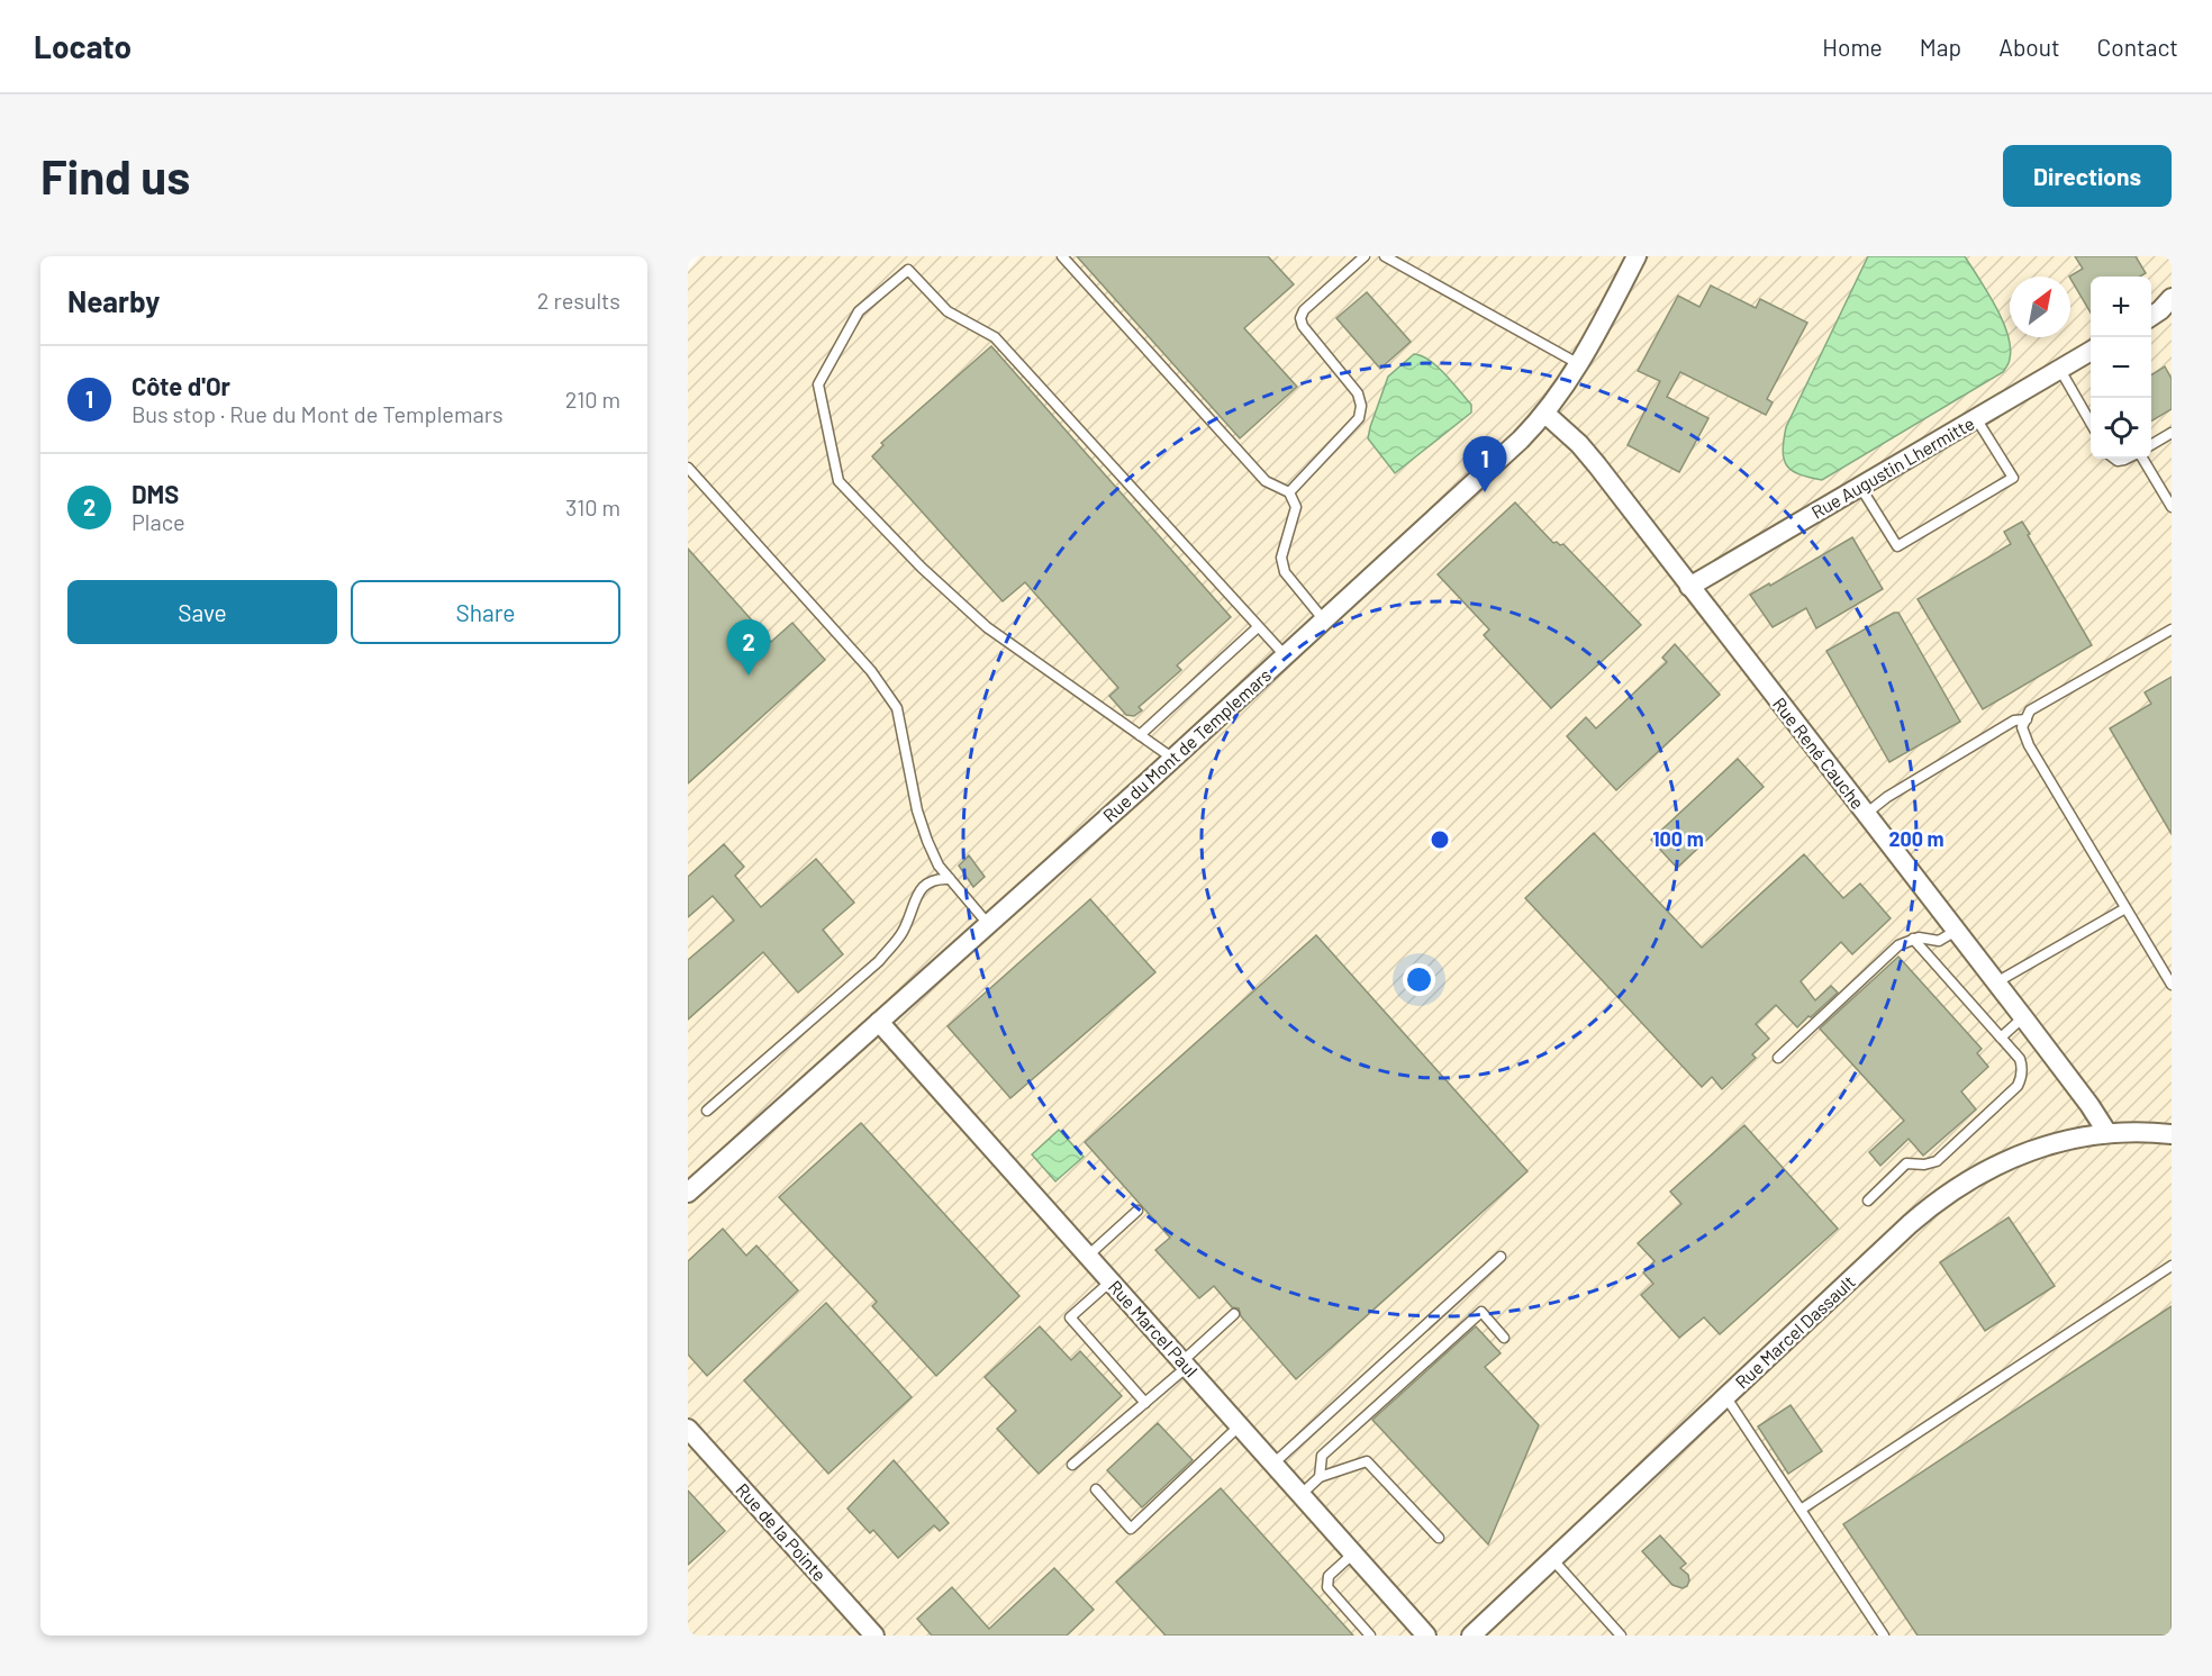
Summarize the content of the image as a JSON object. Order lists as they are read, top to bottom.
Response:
{
  "streets": {
    "street": [
      "Rue Augustin Lhermitte",
      "Rue du Mont de Templemars",
      "Rue René Cauche",
      "Rue Marcel Paul",
      "Rue Marcel Dassault",
      "Rue de la Pointe"
    ]
  },
  "crossings": [
    ["Rue Augustin Lhermitte", "Rue René Cauche"],
    ["Rue du Mont de Templemars", "Rue René Cauche"],
    ["Rue du Mont de Templemars", "Rue Marcel Paul"],
    ["Rue René Cauche", "Rue Marcel Dassault"]
  ],
  "north": "top right",
  "page": {
    "header": "Locato",
    "nav": [
      "Home",
      "Map",
      "About",
      "Contact"
    ],
    "buttons": [
      "Directions",
      ["Save", "Share"]
    ],
    "title": "Find us",
    "heading": ["Nearby", "2 results"],
    "map_buttons": ["+", "−"],
    "list": [
      {
        "mark": "1",
        "name": "Côte d'Or",
        "note": "Bus stop · Rue du Mont de Templemars",
        "value": "210 m"
      },
      {
        "mark": "2",
        "name": "DMS",
        "note": "Place",
        "value": "310 m"
      }
    ],
    "pins": ["1", "2"]
  },
  "rings": ["100 m", "200 m"]
}
